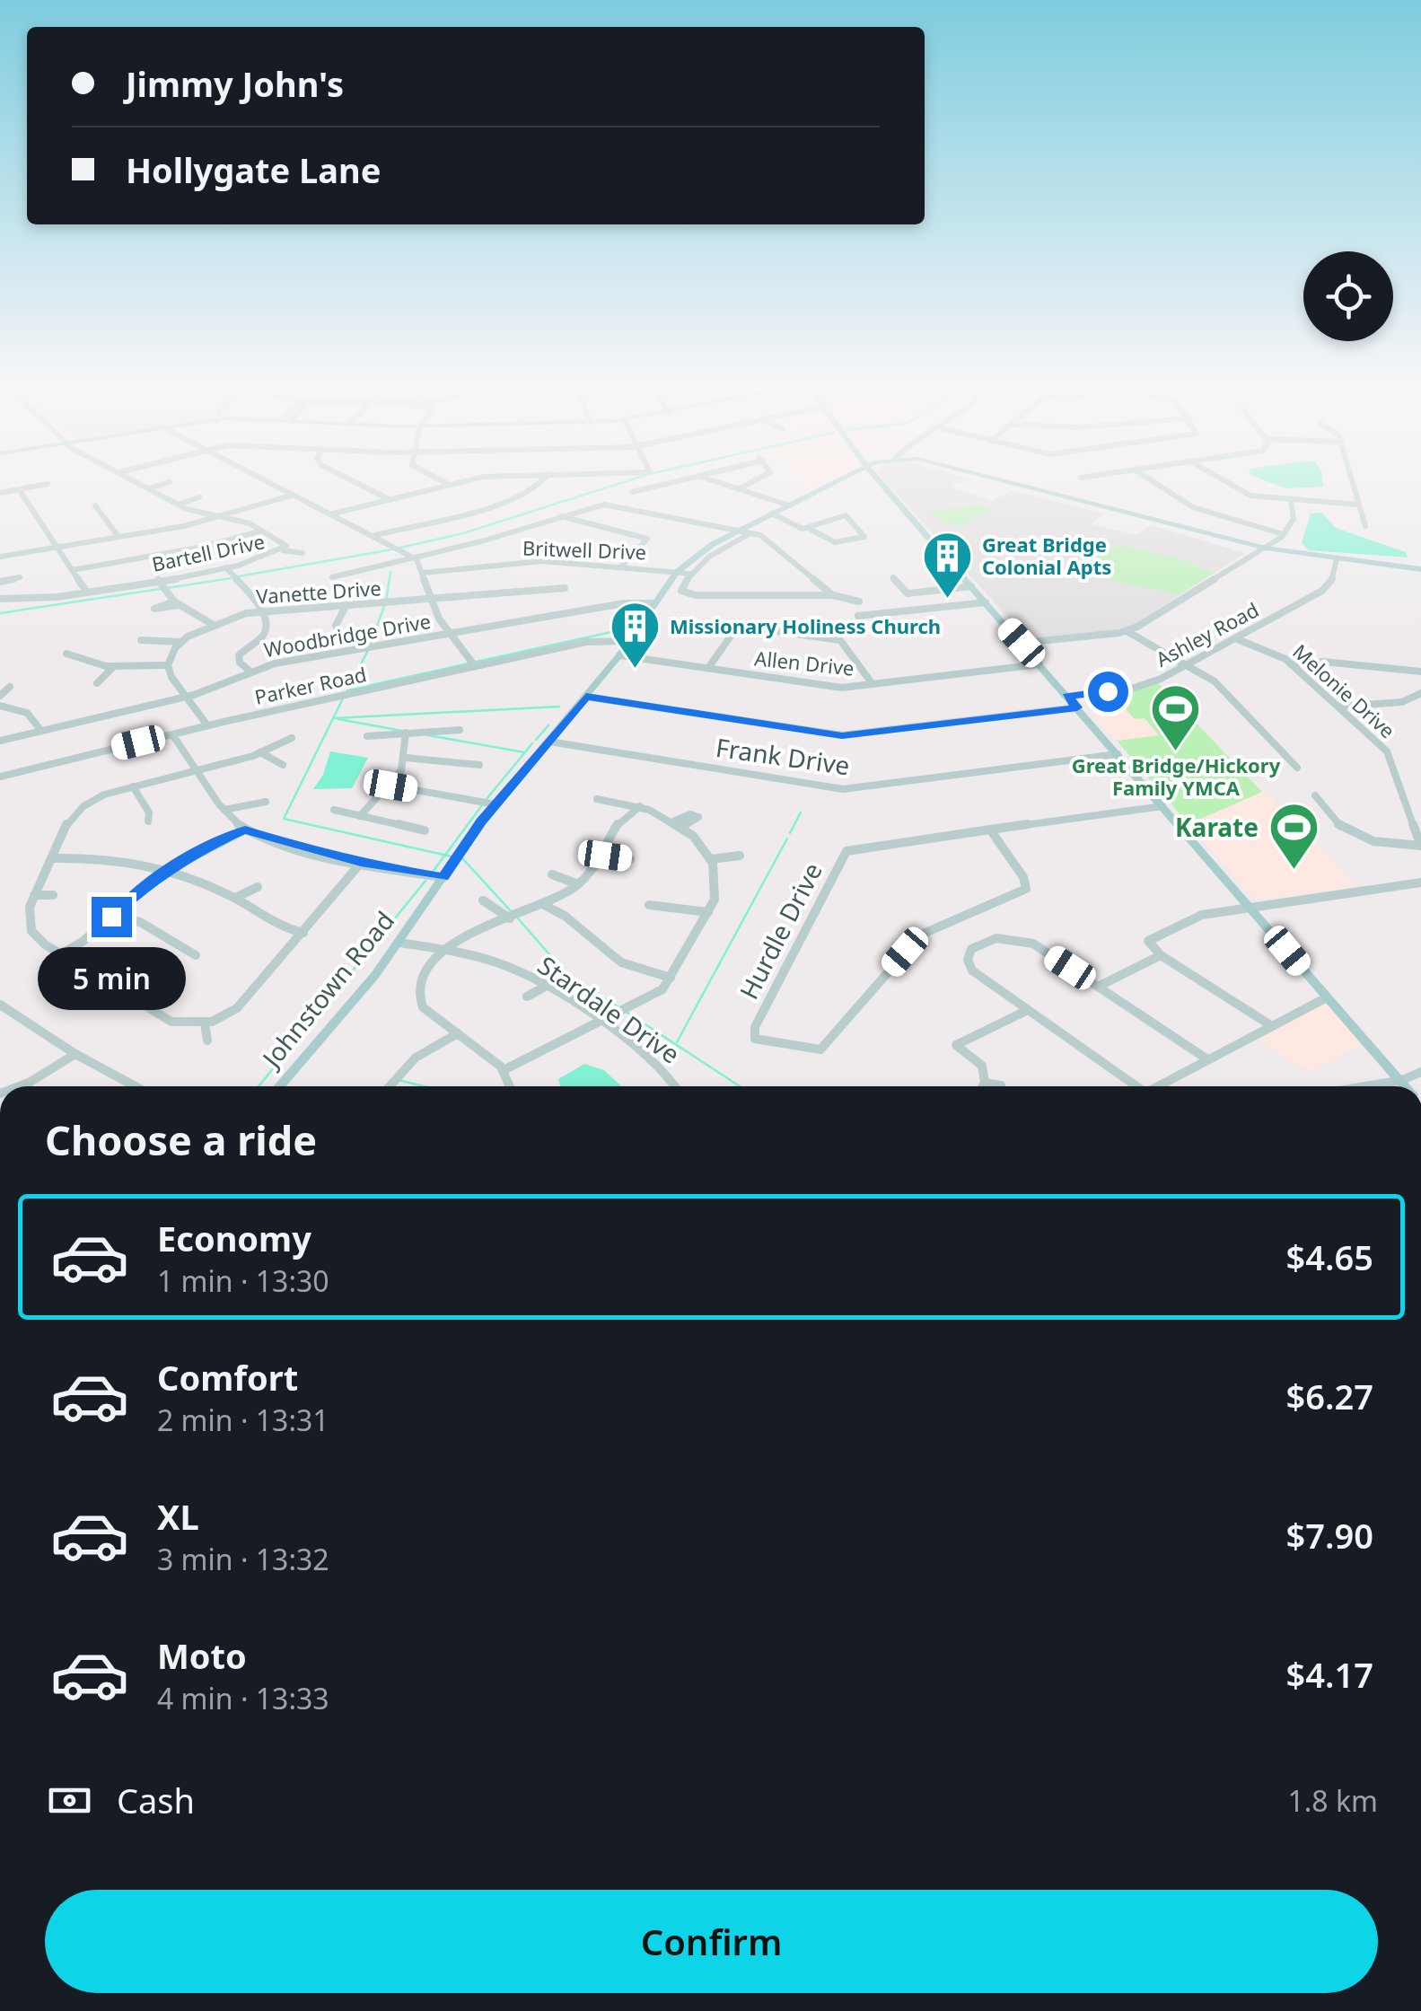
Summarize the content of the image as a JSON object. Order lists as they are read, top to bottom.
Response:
{
  "streets": {
    "main road": ["Johnstown Road"],
    "street": [
      "Britwell Drive",
      "Bartell Drive",
      "Vanette Drive",
      "Ashley Road",
      "Woodbridge Drive",
      "Allen Drive",
      "Parker Road",
      "Melonie Drive",
      "Frank Drive",
      "Hurdle Drive",
      "Stardale Drive"
    ]
  },
  "crossings": [
    ["Britwell Drive", "Johnstown Road"],
    ["Ashley Road", "Melonie Drive"],
    ["Woodbridge Drive", "Johnstown Road"],
    ["Allen Drive", "Johnstown Road"],
    ["Parker Road", "Johnstown Road"],
    ["Frank Drive", "Johnstown Road"],
    ["Johnstown Road", "Stardale Drive"]
  ],
  "places": {
    "building": ["Great Bridge Colonial Apts", "Missionary Holiness Church"],
    "sports": ["Great Bridge/Hickory Family YMCA", "Karate"]
  },
  "page": {
    "banner": ["Jimmy John's", "Hollygate Lane"],
    "bubble": "5 min",
    "heading": "Choose a ride",
    "list": [
      {
        "name": "Economy",
        "note": "1 min · 13:30",
        "value": "$4.65"
      },
      {
        "name": "Comfort",
        "note": "2 min · 13:31",
        "value": "$6.27"
      },
      {
        "name": "XL",
        "note": "3 min · 13:32",
        "value": "$7.90"
      },
      {
        "name": "Moto",
        "note": "4 min · 13:33",
        "value": "$4.17"
      }
    ],
    "pay": ["Cash", "1.8 km"],
    "buttons": "Confirm"
  }
}
